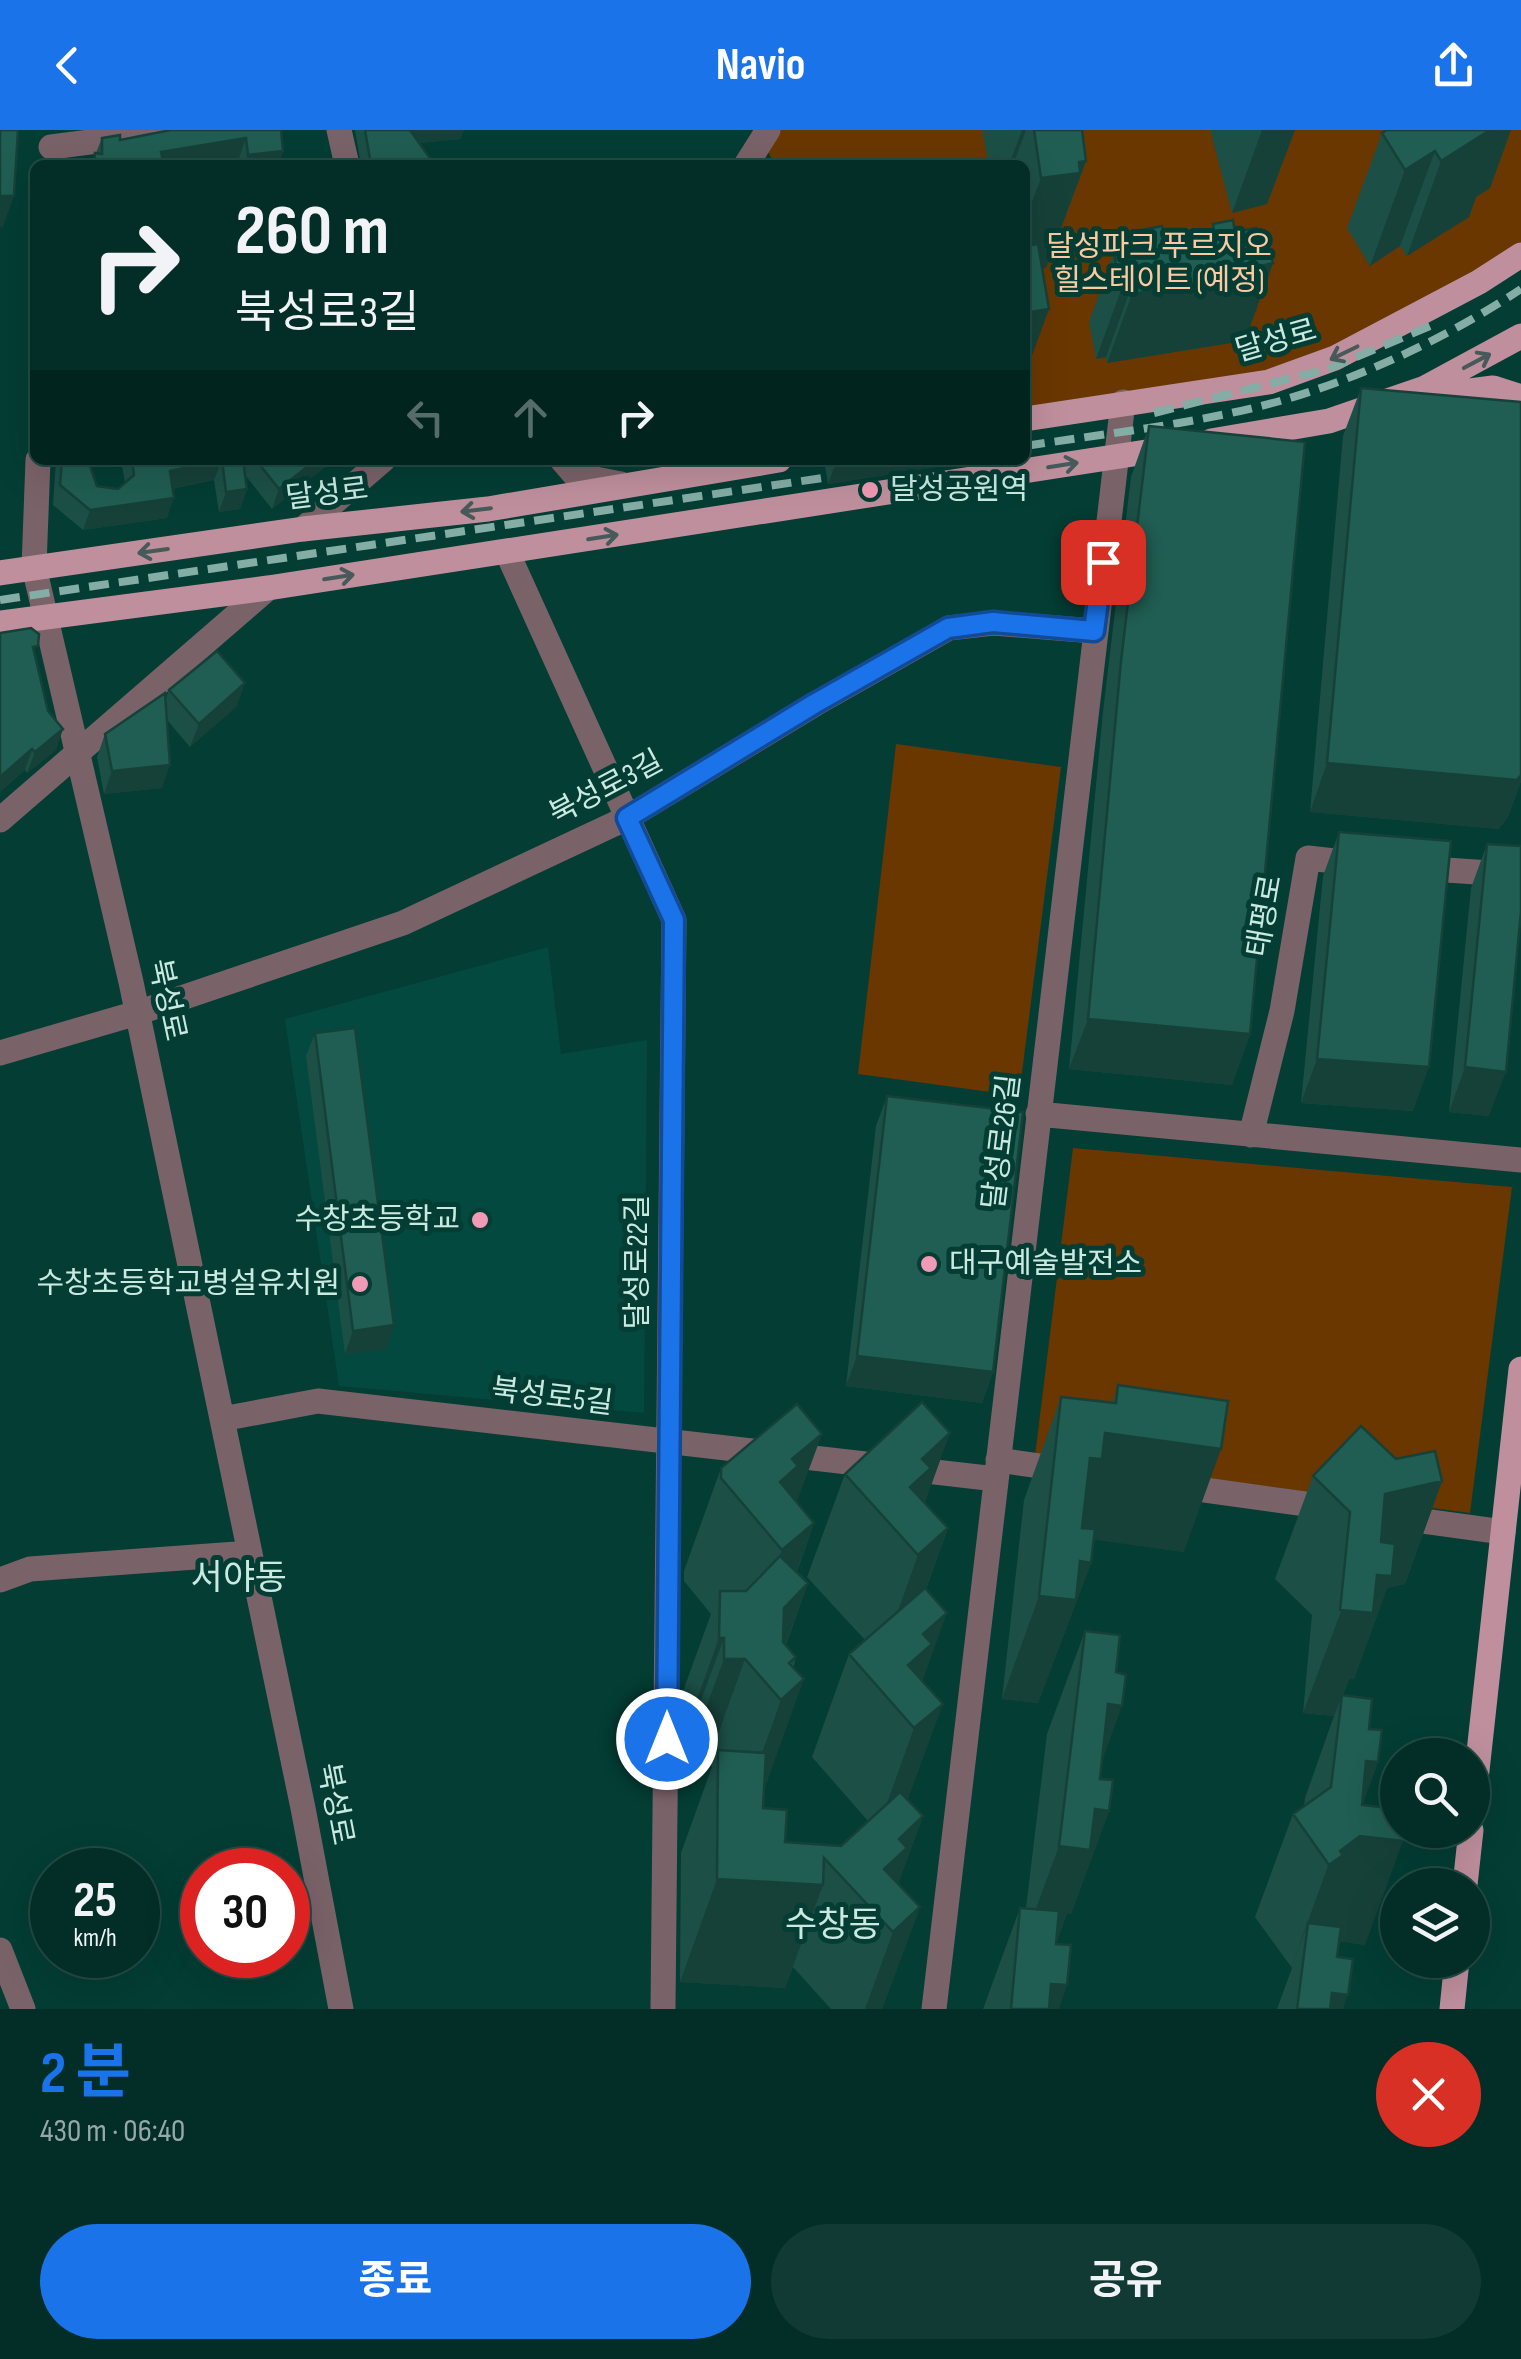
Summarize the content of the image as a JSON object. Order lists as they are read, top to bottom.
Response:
{
  "streets": {
    "main road": ["달성로"],
    "street": [
      "북성로3길",
      "태평로",
      "북성로",
      "달성로26길",
      "달성로22길",
      "북성로5길"
    ]
  },
  "crossings": [
    ["달성로", "북성로"],
    ["달성로", "달성로26길"],
    ["북성로3길", "북성로"],
    ["북성로3길", "달성로26길"],
    ["북성로3길", "달성로22길"],
    ["북성로", "북성로5길"],
    ["달성로26길", "북성로5길"],
    ["달성로22길", "북성로5길"]
  ],
  "districts": ["서야동", "수창동"],
  "parks": ["달성파크 푸르지오 힐스테이트 (예정)"],
  "places": [
    "달성공원역",
    "수창초등학교",
    "대구예술발전소",
    "수창초등학교병설유치원"
  ],
  "page": {
    "header": "Navio",
    "turn": ["260 m", "북성로3길"],
    "speed": "25 km/h",
    "limit": "30",
    "heading": ["2 분", "430 m · 06:40"],
    "buttons": ["종료", "공유"]
  }
}
